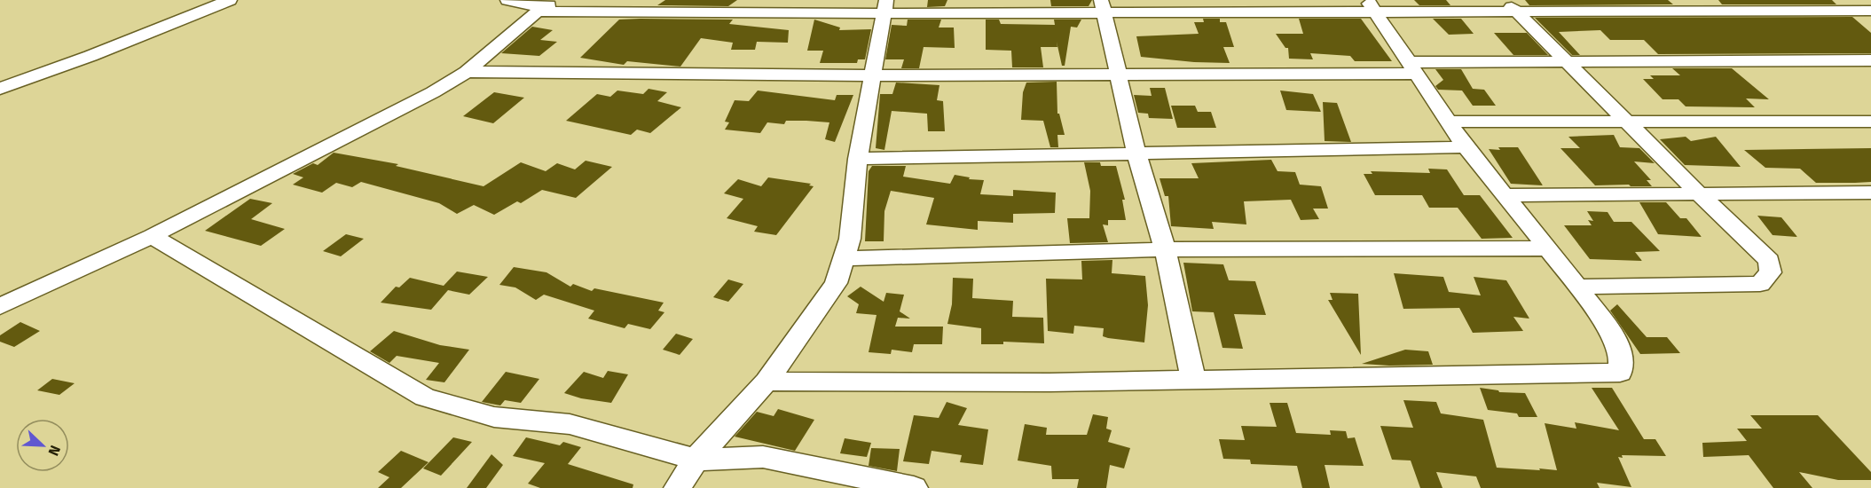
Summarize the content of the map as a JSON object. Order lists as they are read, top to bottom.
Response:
{
  "north": "bottom right"
}
